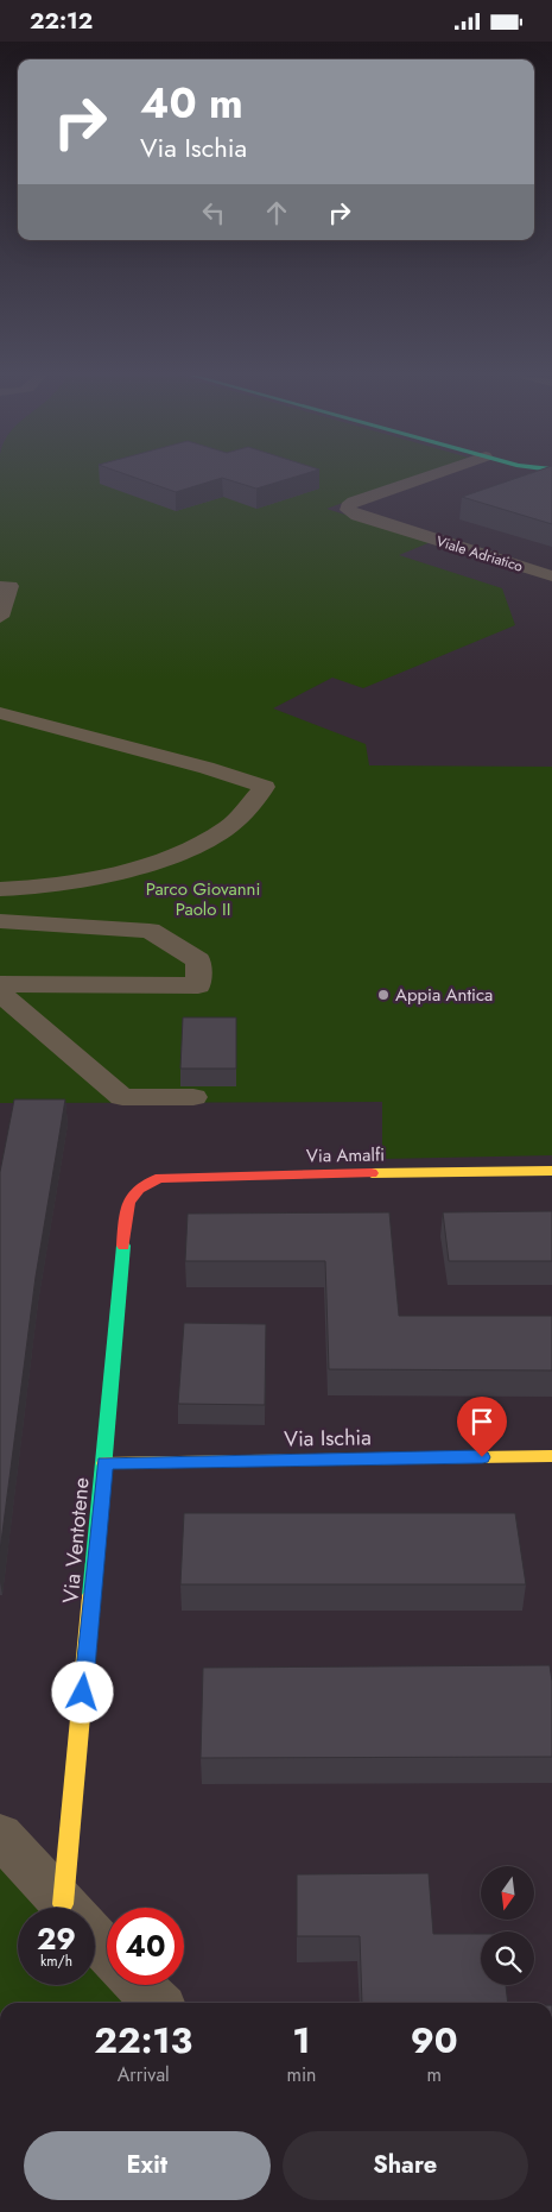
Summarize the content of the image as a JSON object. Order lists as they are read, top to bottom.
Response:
{
  "streets": {
    "street": [
      "Viale Adriatico",
      "Via Amalfi",
      "Via Ischia",
      "Via Ventotene"
    ]
  },
  "crossings": [
    ["Via Amalfi", "Via Ventotene"],
    ["Via Ischia", "Via Ventotene"]
  ],
  "parks": ["Parco Giovanni Paolo II"],
  "places": ["Appia Antica"],
  "north": "bottom",
  "page": {
    "status": "22:12",
    "turn": ["40 m", "Via Ischia"],
    "speed": "29 km/h",
    "limit": "40",
    "eta": [
      "22:13",
      "Arrival",
      "1",
      "min",
      "90",
      "m"
    ],
    "buttons": ["Exit", "Share"]
  }
}
